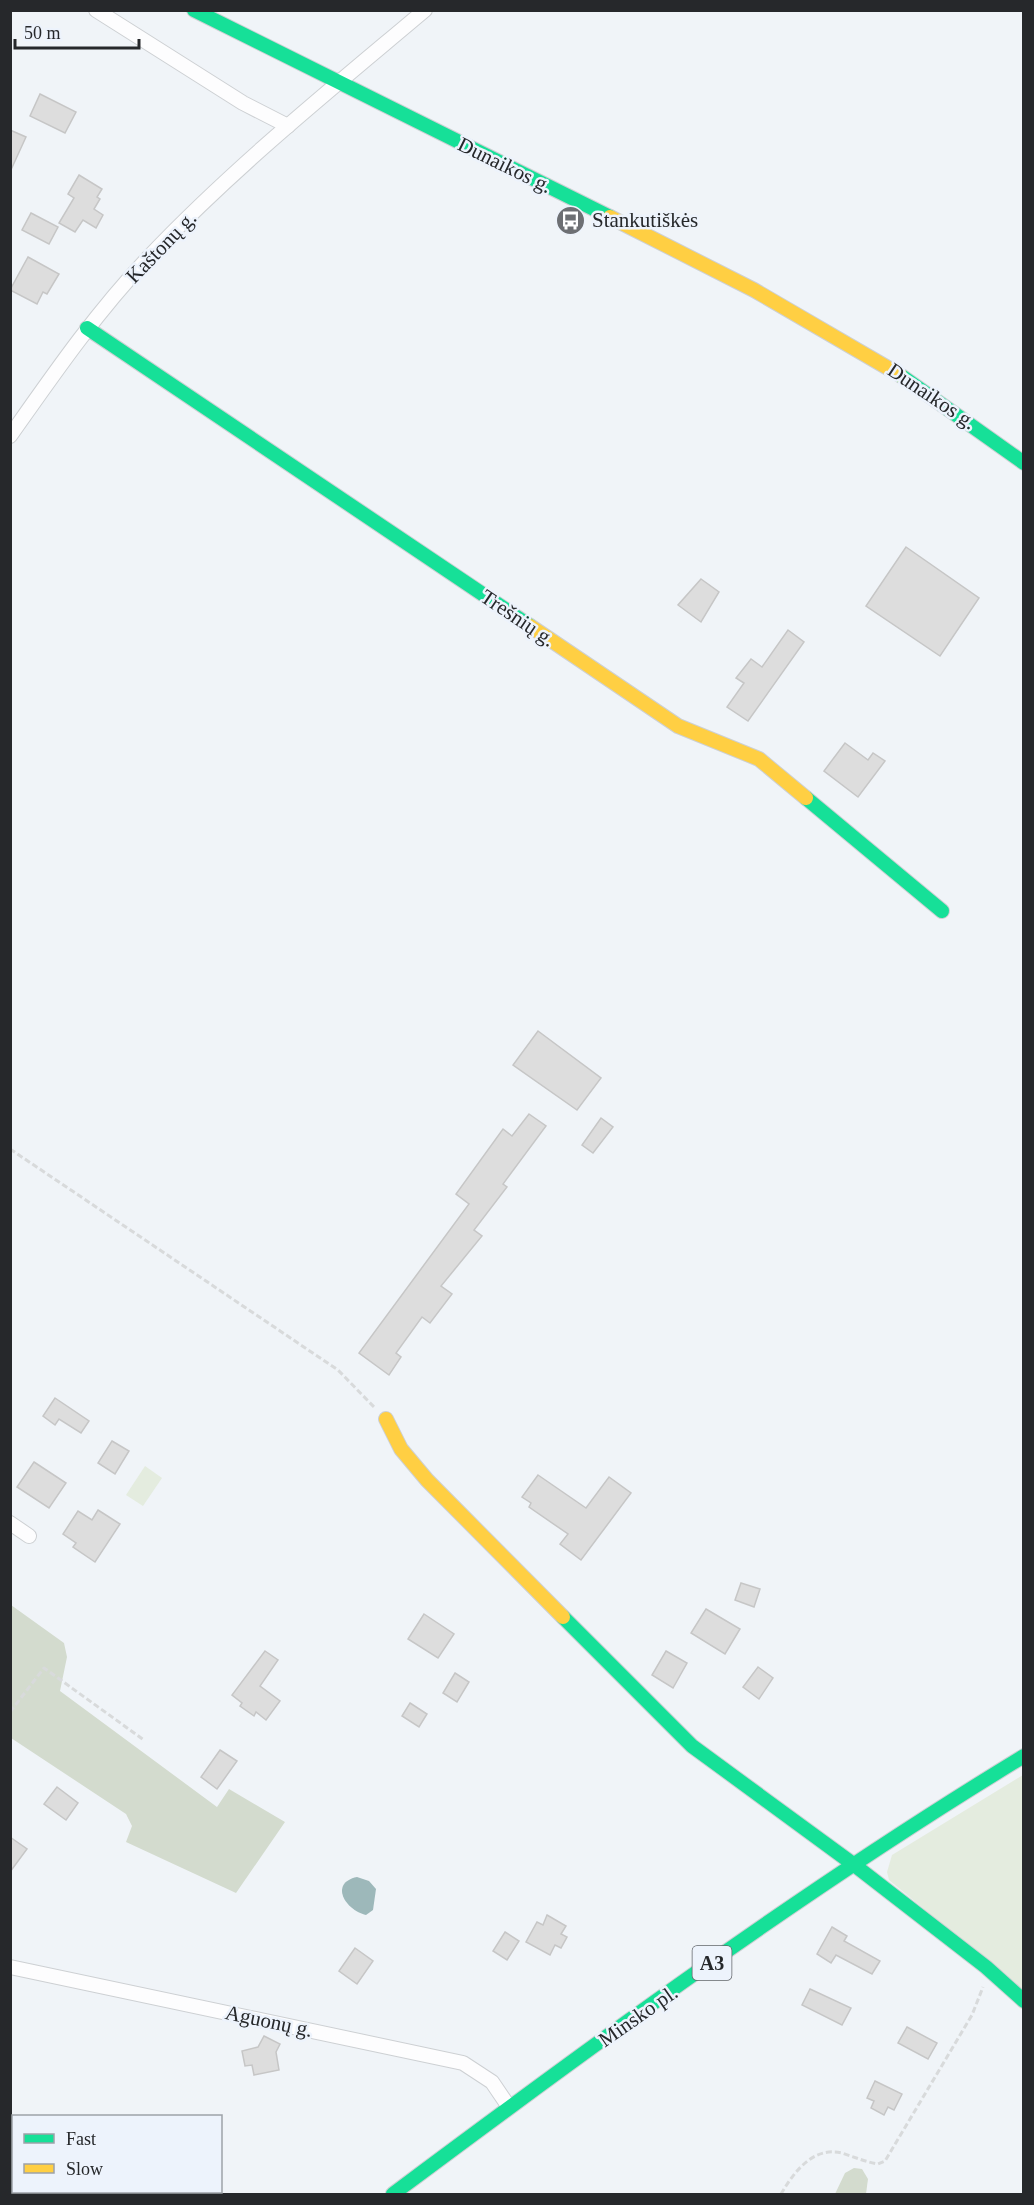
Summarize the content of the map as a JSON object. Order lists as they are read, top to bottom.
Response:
{
  "streets": {
    "main road": [
      "Dunaikos g.",
      "Trešnių g.",
      "A3",
      "Minsko pl."
    ],
    "street": ["Kaštonų g.", "Aguonų g."]
  },
  "crossings": [
    ["Dunaikos g.", "Kaštonų g."],
    ["Kaštonų g.", "Trešnių g."],
    ["Minsko pl.", "Aguonų g."]
  ],
  "places": {
    "bus stop": ["Stankutiškės"]
  },
  "legend": ["Fast", "Slow"],
  "scale_bar": "50 m"
}
